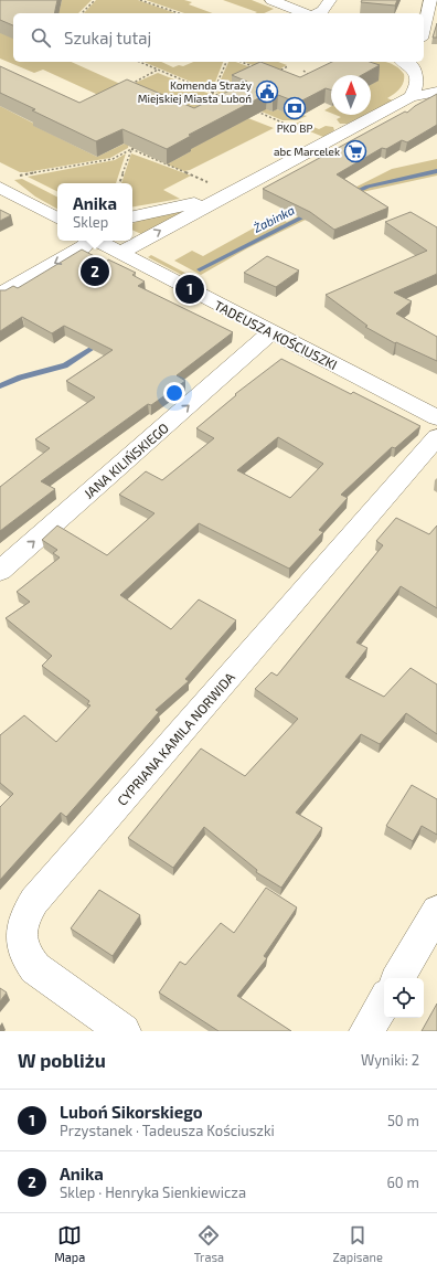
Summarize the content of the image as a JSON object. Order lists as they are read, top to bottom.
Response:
{
  "streets": {
    "street": ["TADEUSZA KOŚCIUSZKI", "JANA KILIŃSKIEGO", "CYPRIANA KAMILA NORWIDA"]
  },
  "crossings": [
    ["TADEUSZA KOŚCIUSZKI", "JANA KILIŃSKIEGO"]
  ],
  "water": ["Żabinka"],
  "places": {
    "public building": ["Komenda Straży Miejskiej Miasta Luboń"],
    "bank": ["PKO BP"],
    "supermarket": ["abc Marcelek"]
  },
  "north": "top",
  "page": {
    "search": "Szukaj tutaj",
    "popup": ["Anika", "Sklep"],
    "pins": ["2", "1"],
    "heading": ["W pobliżu", "Wyniki: 2"],
    "list": [
      {
        "mark": "1",
        "name": "Luboń Sikorskiego",
        "note": "Przystanek · Tadeusza Kościuszki",
        "value": "50 m"
      },
      {
        "mark": "2",
        "name": "Anika",
        "note": "Sklep · Henryka Sienkiewicza",
        "value": "60 m"
      }
    ],
    "nav": ["Mapa", "Trasa", "Zapisane"]
  }
}
